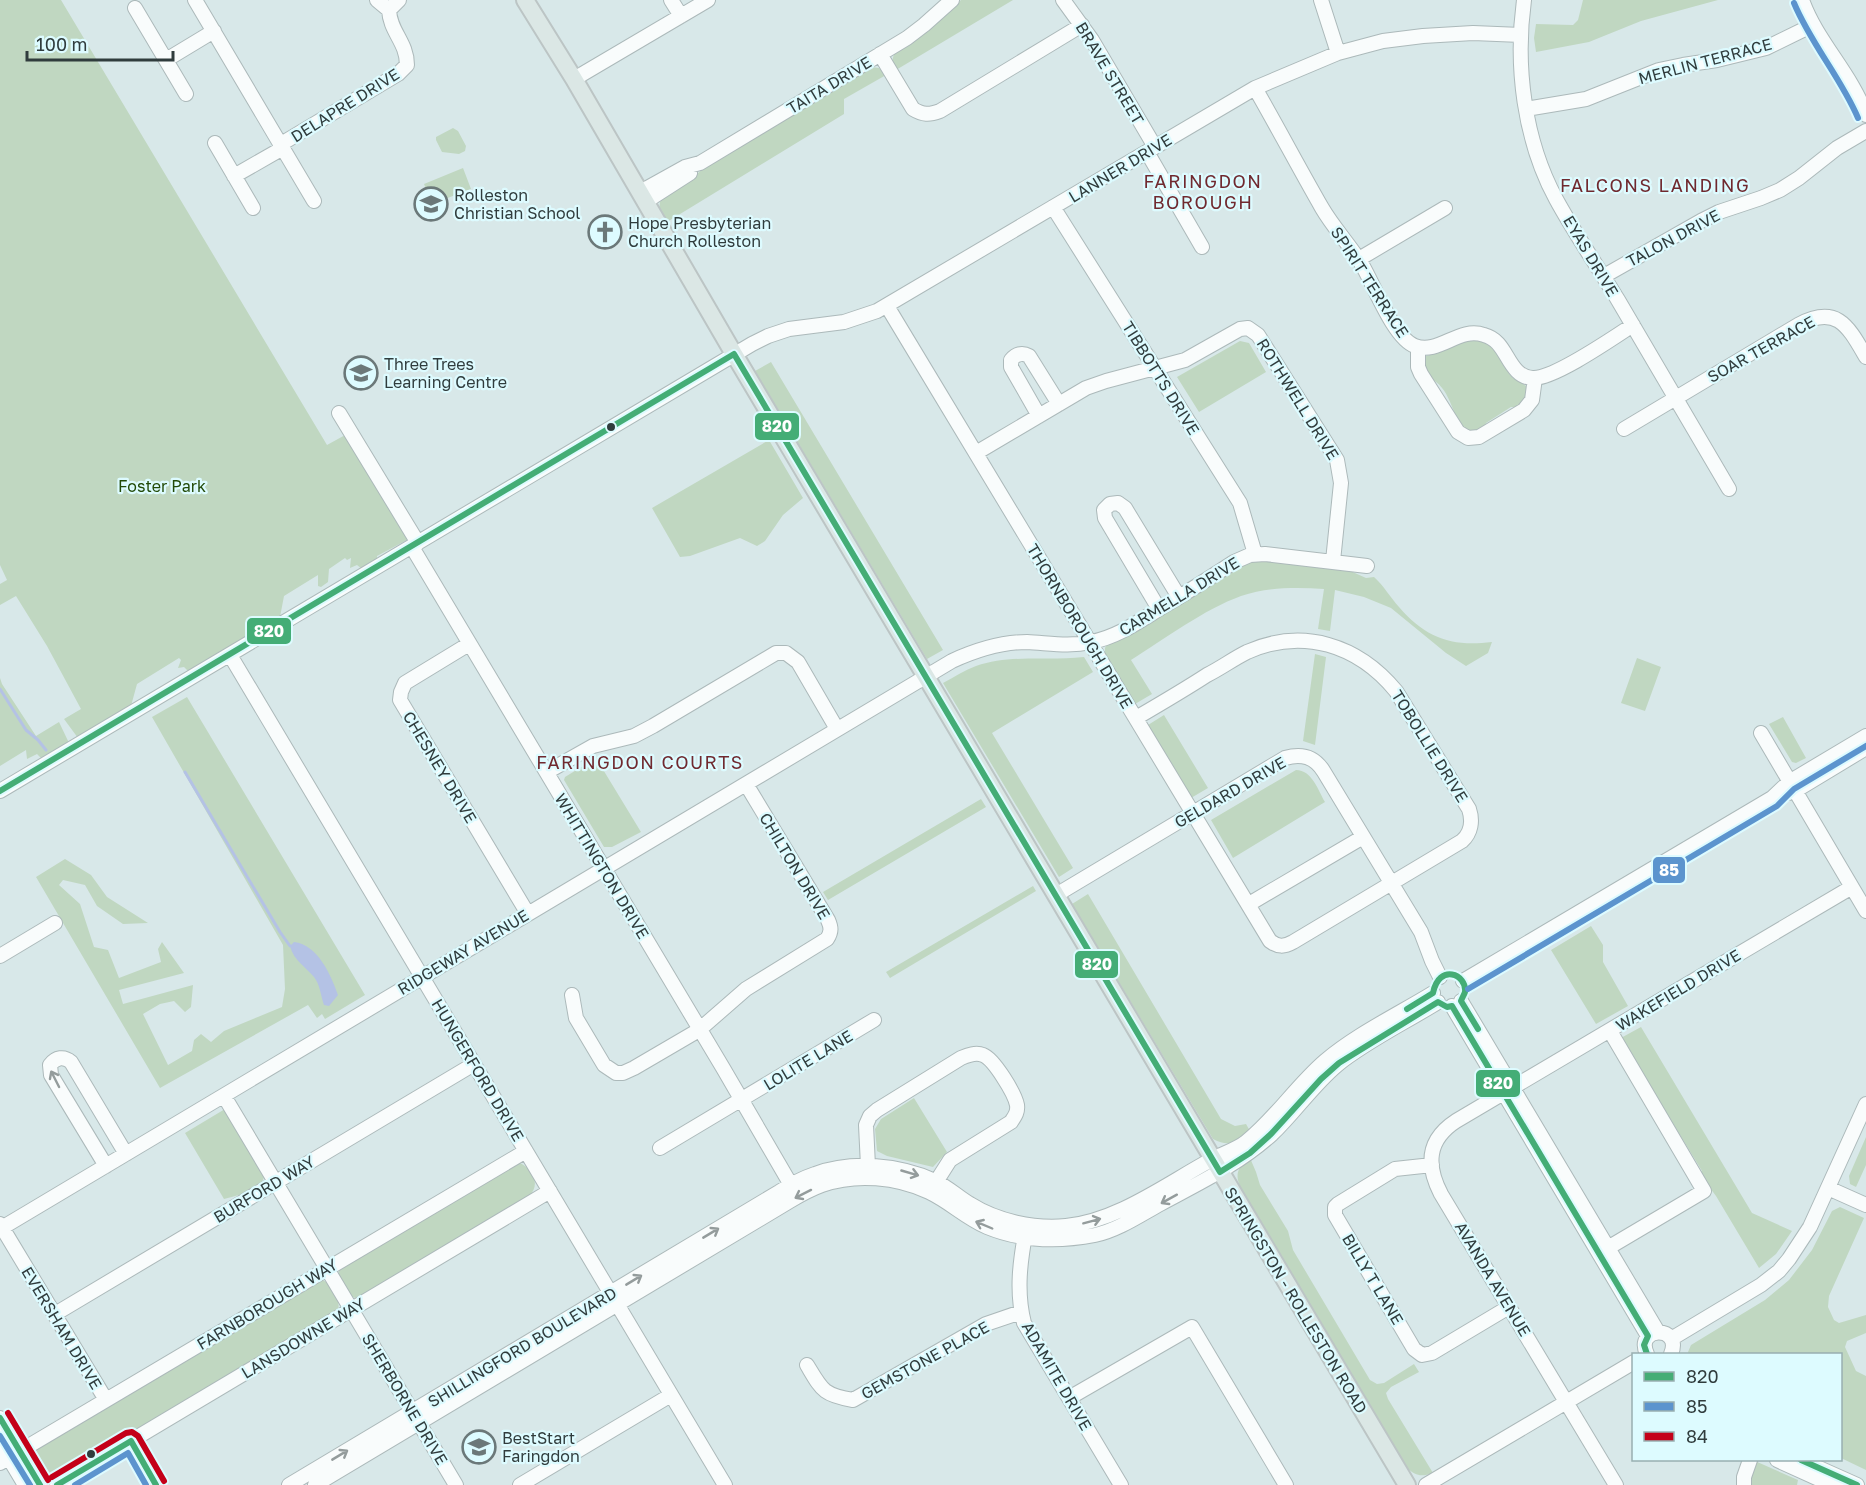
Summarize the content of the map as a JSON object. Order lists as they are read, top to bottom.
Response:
{
  "streets": {
    "main road": ["SPRINGSTON - ROLLESTON ROAD"],
    "street": [
      "MERLIN TERRACE",
      "BRAVE STREET",
      "TAITA DRIVE",
      "DELAPRE DRIVE",
      "LANNER DRIVE",
      "TALON DRIVE",
      "EYAS DRIVE",
      "SPIRIT TERRACE",
      "SOAR TERRACE",
      "TIBBOTTS DRIVE",
      "ROTHWELL DRIVE",
      "CARMELLA DRIVE",
      "THORNBOROUGH DRIVE",
      "TOBOLLIE DRIVE",
      "CHESNEY DRIVE",
      "GELDARD DRIVE",
      "WHITTINGTON DRIVE",
      "CHILTON DRIVE",
      "RIDGEWAY AVENUE",
      "WAKEFIELD DRIVE",
      "LOLITE LANE",
      "HUNGERFORD DRIVE",
      "BURFORD WAY",
      "BILLY T LANE",
      "AVANDA AVENUE",
      "FARNBOROUGH WAY",
      "EVERSHAM DRIVE",
      "LANSDOWNE WAY",
      "SHILLINGFORD BOULEVARD",
      "GEMSTONE PLACE",
      "ADAMITE DRIVE",
      "SHERBORNE DRIVE"
    ]
  },
  "crossings": [
    ["MERLIN TERRACE", "EYAS DRIVE"],
    ["BRAVE STREET", "LANNER DRIVE"],
    ["TAITA DRIVE", "SPRINGSTON - ROLLESTON ROAD"],
    ["LANNER DRIVE", "EYAS DRIVE"],
    ["LANNER DRIVE", "SPIRIT TERRACE"],
    ["LANNER DRIVE", "TIBBOTTS DRIVE"],
    ["LANNER DRIVE", "THORNBOROUGH DRIVE"],
    ["LANNER DRIVE", "WHITTINGTON DRIVE"],
    ["LANNER DRIVE", "HUNGERFORD DRIVE"],
    ["LANNER DRIVE", "SPRINGSTON - ROLLESTON ROAD"],
    ["TALON DRIVE", "EYAS DRIVE"],
    ["EYAS DRIVE", "SOAR TERRACE"],
    ["TIBBOTTS DRIVE", "ROTHWELL DRIVE"],
    ["TIBBOTTS DRIVE", "CARMELLA DRIVE"],
    ["ROTHWELL DRIVE", "CARMELLA DRIVE"],
    ["ROTHWELL DRIVE", "THORNBOROUGH DRIVE"],
    ["CARMELLA DRIVE", "THORNBOROUGH DRIVE"],
    ["CARMELLA DRIVE", "RIDGEWAY AVENUE"],
    ["CARMELLA DRIVE", "SPRINGSTON - ROLLESTON ROAD"],
    ["THORNBOROUGH DRIVE", "TOBOLLIE DRIVE"],
    ["THORNBOROUGH DRIVE", "GELDARD DRIVE"],
    ["TOBOLLIE DRIVE", "GELDARD DRIVE"],
    ["CHESNEY DRIVE", "WHITTINGTON DRIVE"],
    ["CHESNEY DRIVE", "RIDGEWAY AVENUE"],
    ["GELDARD DRIVE", "SPRINGSTON - ROLLESTON ROAD"],
    ["GELDARD DRIVE", "SHILLINGFORD BOULEVARD"],
    ["WHITTINGTON DRIVE", "CHILTON DRIVE"],
    ["WHITTINGTON DRIVE", "RIDGEWAY AVENUE"],
    ["WHITTINGTON DRIVE", "LOLITE LANE"],
    ["WHITTINGTON DRIVE", "SHILLINGFORD BOULEVARD"],
    ["CHILTON DRIVE", "RIDGEWAY AVENUE"],
    ["RIDGEWAY AVENUE", "HUNGERFORD DRIVE"],
    ["RIDGEWAY AVENUE", "SPRINGSTON - ROLLESTON ROAD"],
    ["RIDGEWAY AVENUE", "EVERSHAM DRIVE"],
    ["RIDGEWAY AVENUE", "SHERBORNE DRIVE"],
    ["HUNGERFORD DRIVE", "BURFORD WAY"],
    ["HUNGERFORD DRIVE", "FARNBOROUGH WAY"],
    ["HUNGERFORD DRIVE", "LANSDOWNE WAY"],
    ["HUNGERFORD DRIVE", "SHILLINGFORD BOULEVARD"],
    ["BURFORD WAY", "EVERSHAM DRIVE"],
    ["BURFORD WAY", "SHERBORNE DRIVE"],
    ["BILLY T LANE", "AVANDA AVENUE"],
    ["SPRINGSTON - ROLLESTON ROAD", "SHILLINGFORD BOULEVARD"],
    ["FARNBOROUGH WAY", "EVERSHAM DRIVE"],
    ["FARNBOROUGH WAY", "SHERBORNE DRIVE"],
    ["LANSDOWNE WAY", "SHERBORNE DRIVE"],
    ["SHILLINGFORD BOULEVARD", "ADAMITE DRIVE"],
    ["SHILLINGFORD BOULEVARD", "SHERBORNE DRIVE"],
    ["GEMSTONE PLACE", "ADAMITE DRIVE"]
  ],
  "districts": ["FARINGDON BOROUGH", "FALCONS LANDING", "FARINGDON COURTS"],
  "parks": ["Foster Park"],
  "places": {
    "school or university": ["Rolleston Christian School", "Three Trees Learning Centre", "BestStart Faringdon"],
    "church": ["Hope Presbyterian Church Rolleston"]
  },
  "lines": ["transit line 85", "transit line 820", "transit line 84"],
  "legend": ["820", "85", "84"],
  "scale_bar": "100 m"
}
